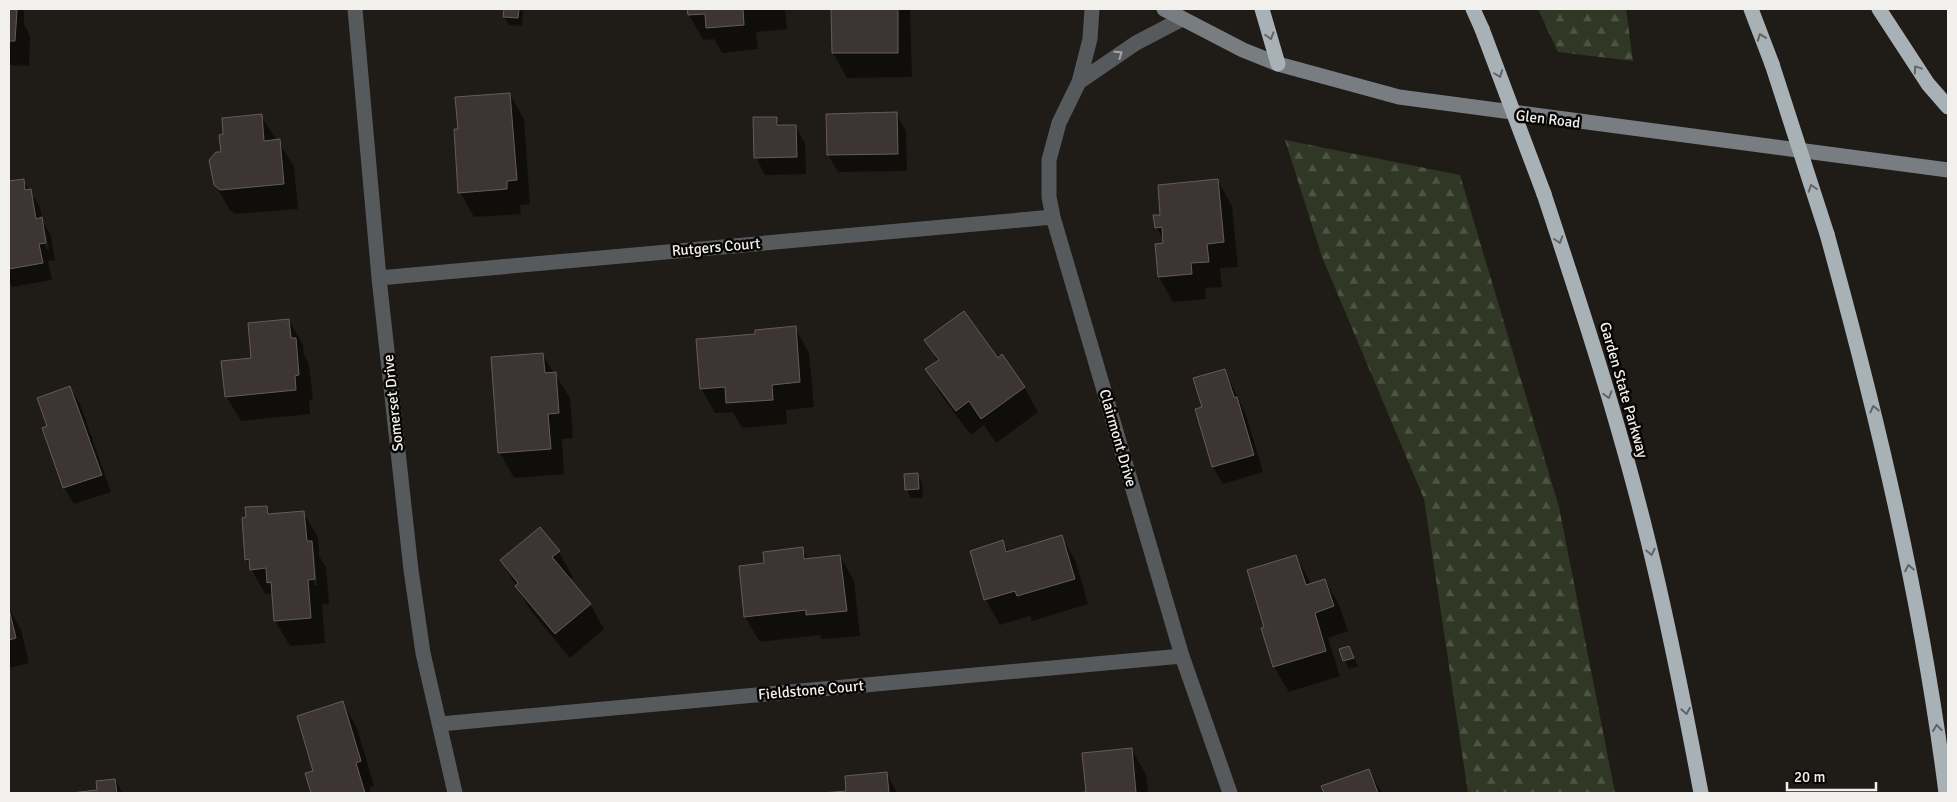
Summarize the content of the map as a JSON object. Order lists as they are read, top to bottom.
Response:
{
  "streets": {
    "highway": ["Garden State Parkway"],
    "main road": ["Glen Road"],
    "street": [
      "Rutgers Court",
      "Somerset Drive",
      "Clairmont Drive",
      "Fieldstone Court"
    ]
  },
  "crossings": [
    ["Glen Road", "Clairmont Drive"],
    ["Rutgers Court", "Somerset Drive"],
    ["Rutgers Court", "Clairmont Drive"],
    ["Somerset Drive", "Fieldstone Court"],
    ["Clairmont Drive", "Fieldstone Court"]
  ],
  "one_way": ["Garden State Parkway"],
  "scale_bar": "20 m"
}
